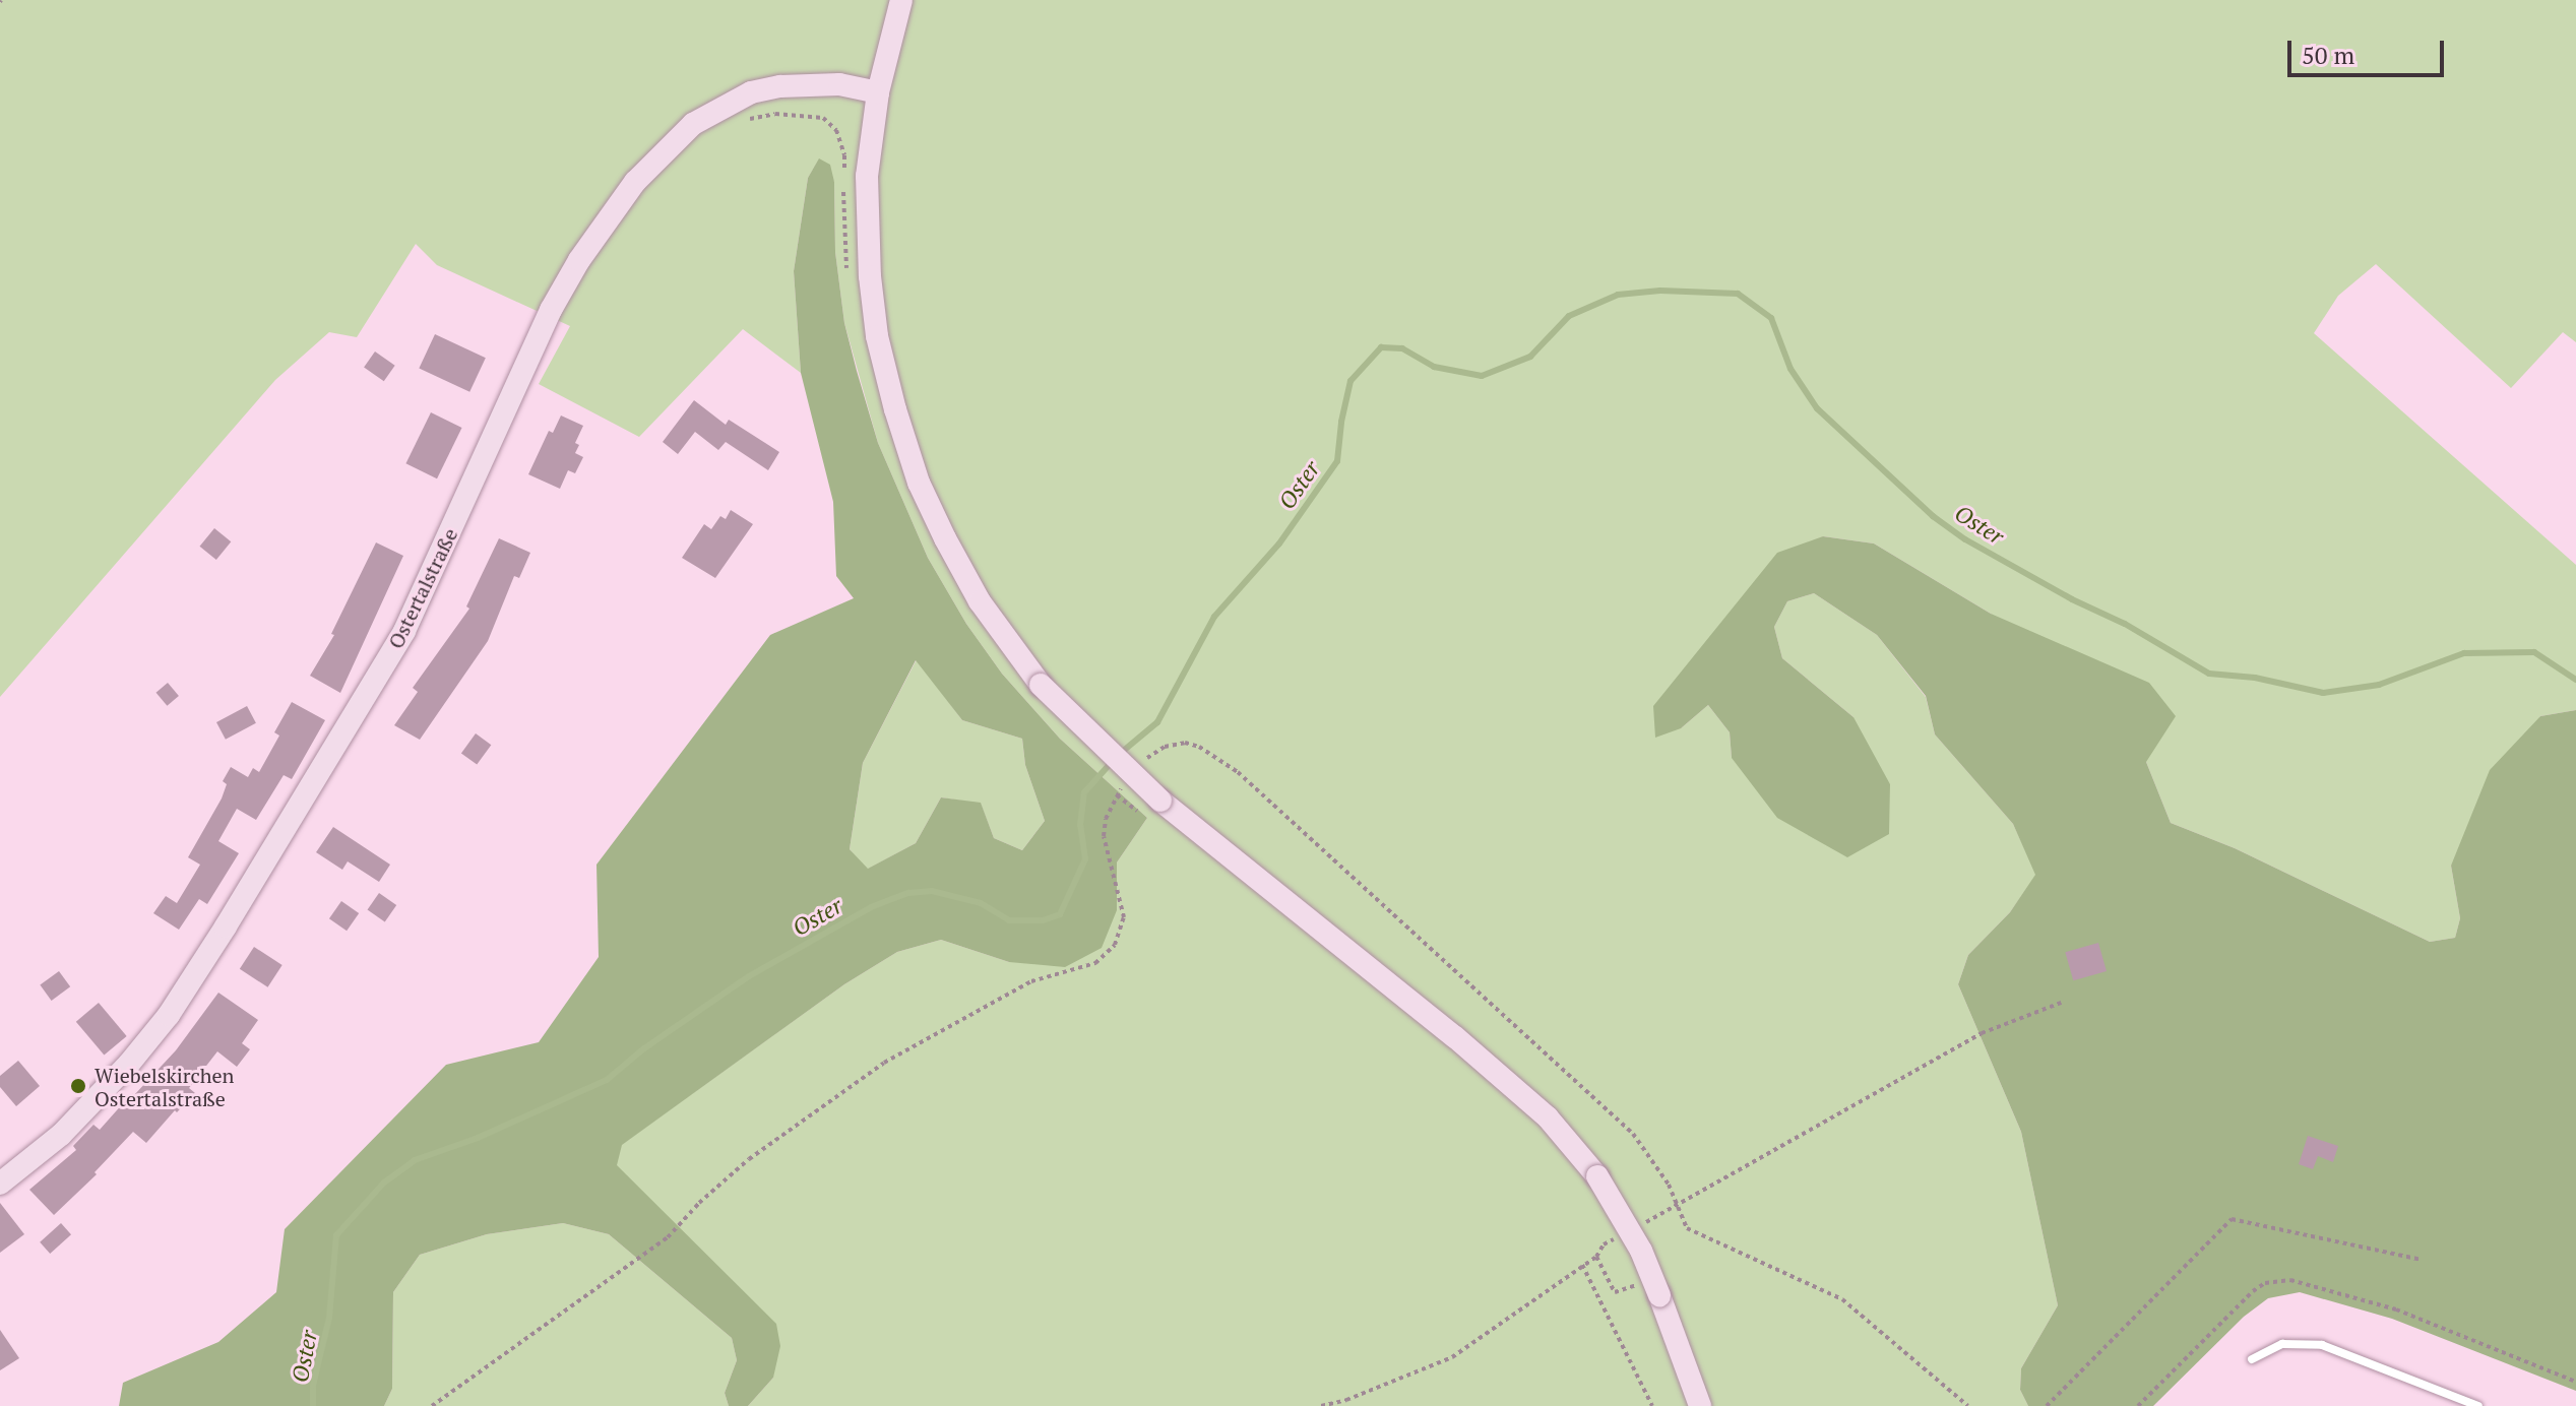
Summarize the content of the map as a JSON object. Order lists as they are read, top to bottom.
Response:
{
  "streets": {
    "main road": ["Ostertalstraße"]
  },
  "water": ["Oster"],
  "places": ["Wiebelskirchen Ostertalstraße"],
  "scale_bar": "50 m"
}
